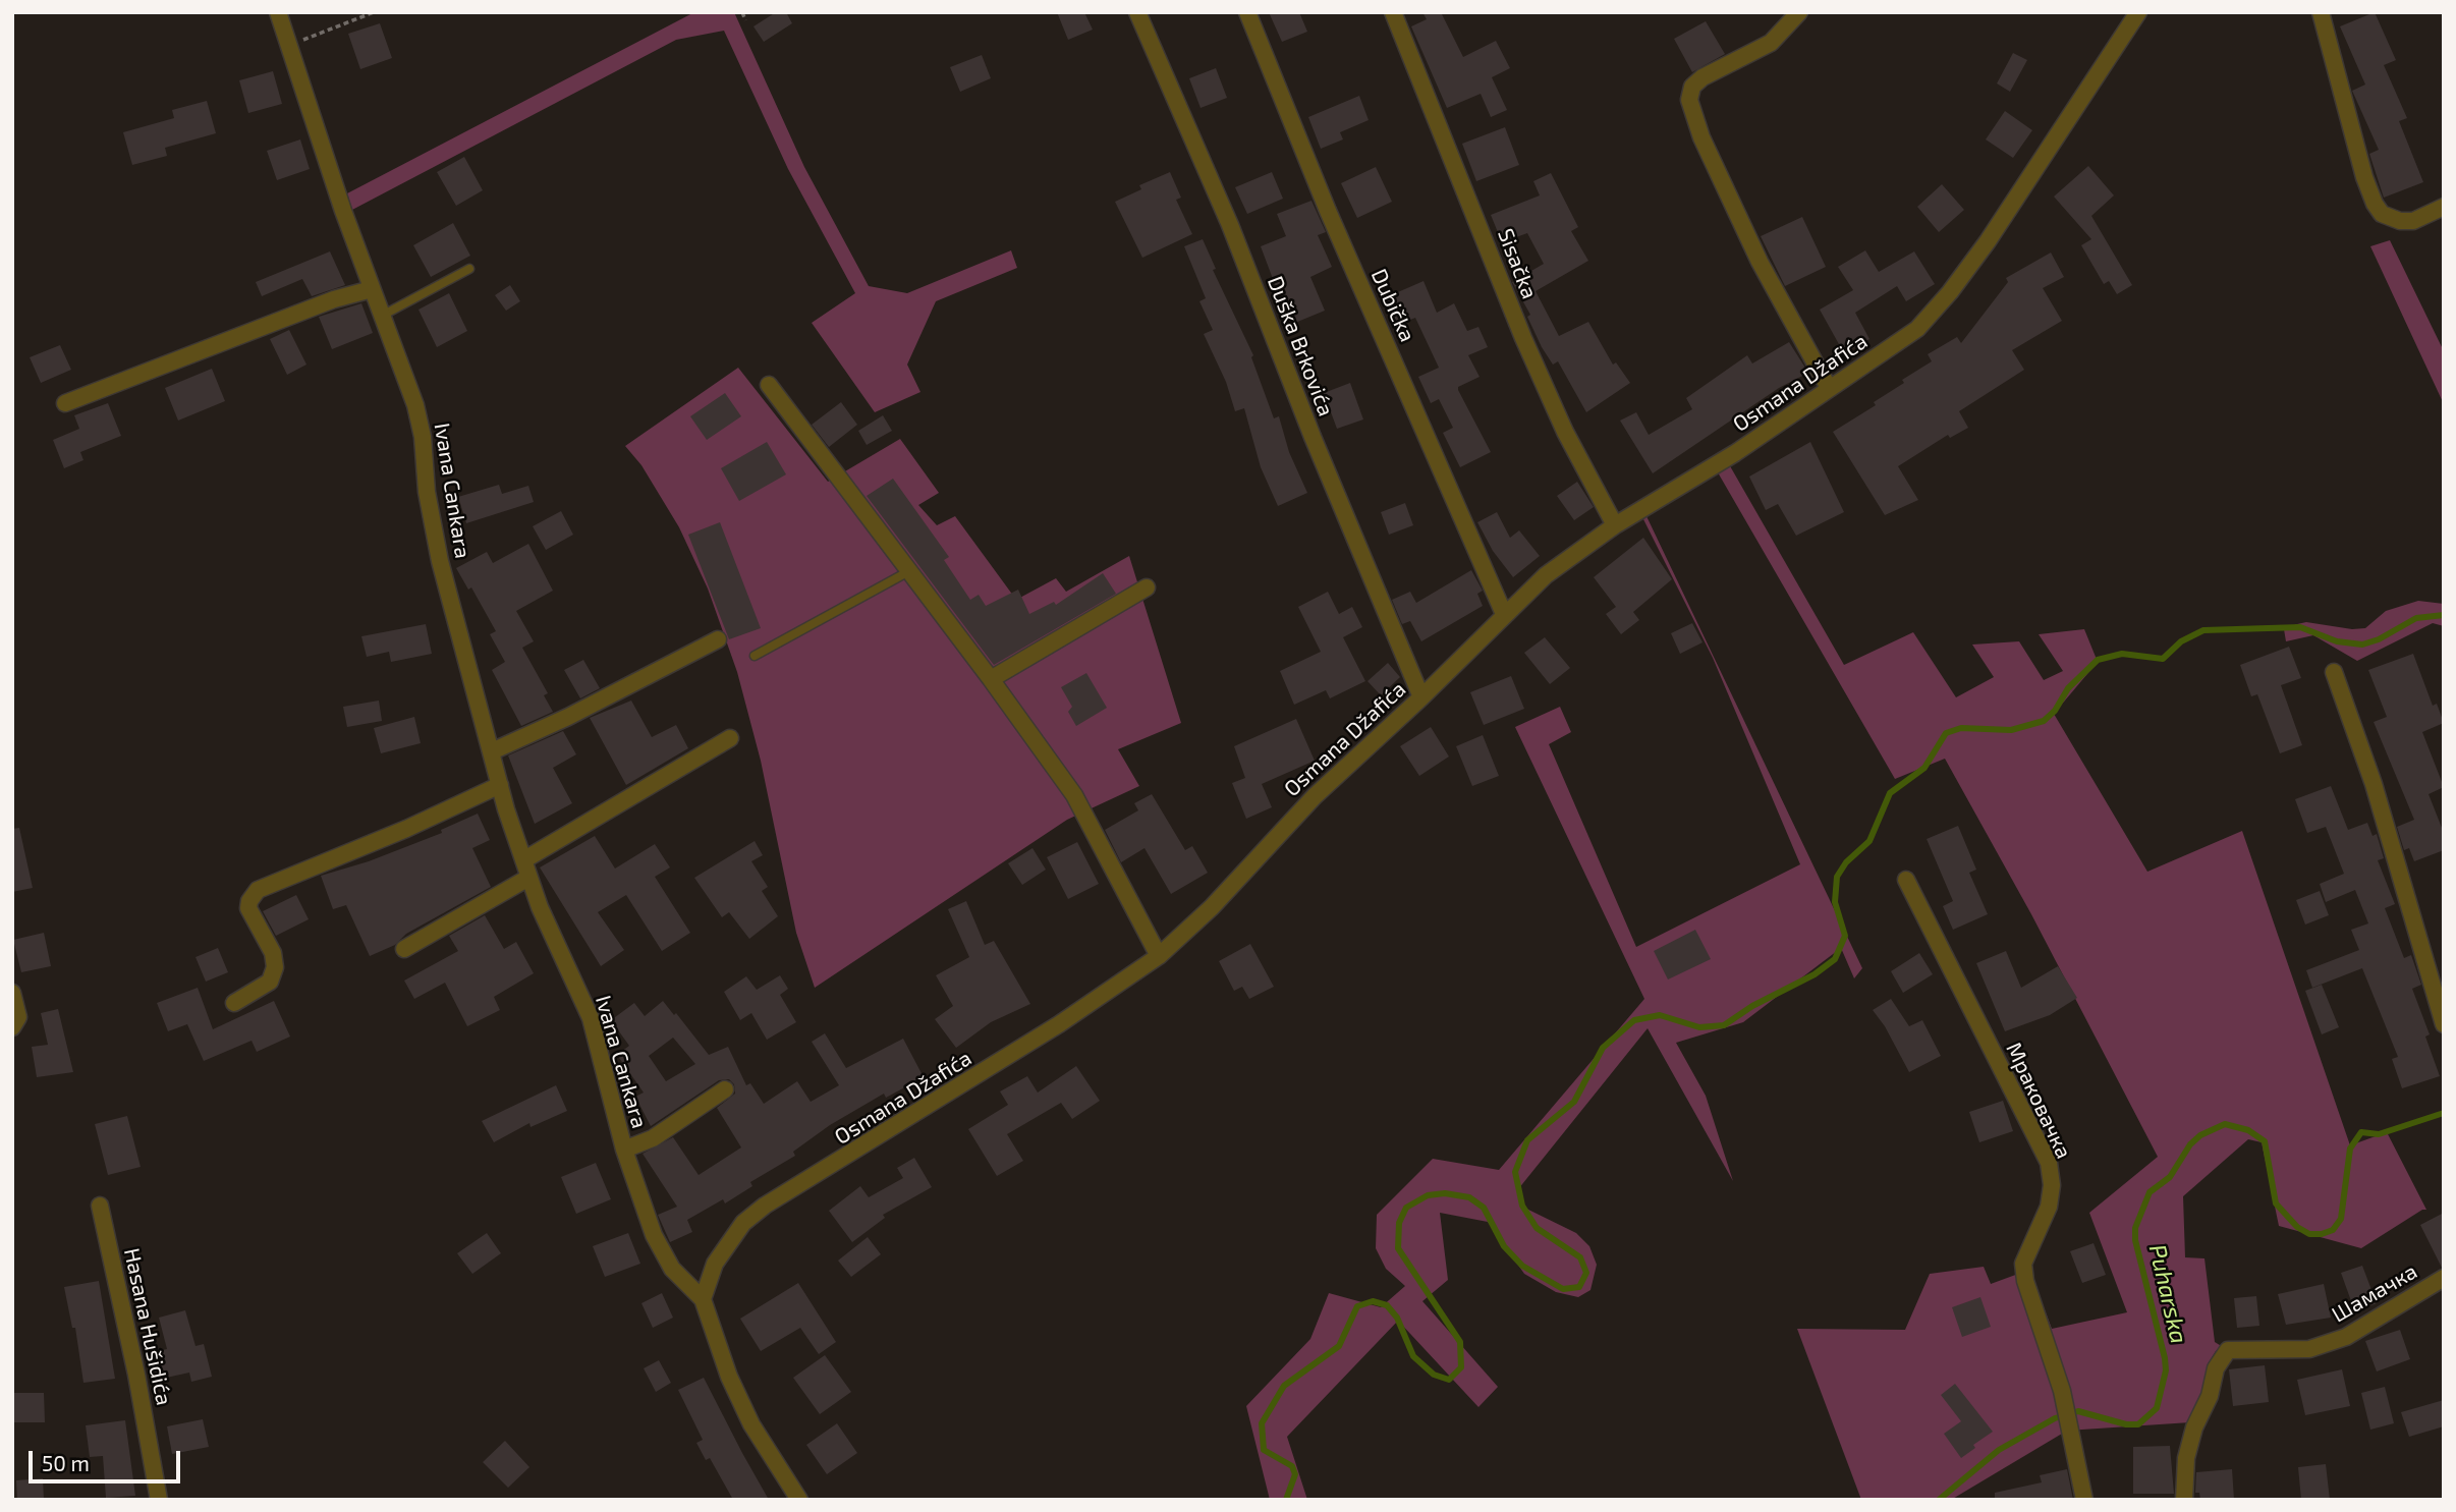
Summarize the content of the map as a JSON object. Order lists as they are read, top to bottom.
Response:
{
  "streets": {
    "street": [
      "Sisačka",
      "Dubička",
      "Duška Brkovića",
      "Osmana Džafića",
      "Ivana Cankara",
      "Мраковачка",
      "Шамачка",
      "Hasana Hušidića"
    ]
  },
  "crossings": [
    ["Sisačka", "Osmana Džafića"],
    ["Dubička", "Osmana Džafića"],
    ["Duška Brkovića", "Osmana Džafića"],
    ["Osmana Džafića", "Ivana Cankara"]
  ],
  "water": ["Puharska"],
  "scale_bar": "50 m"
}
